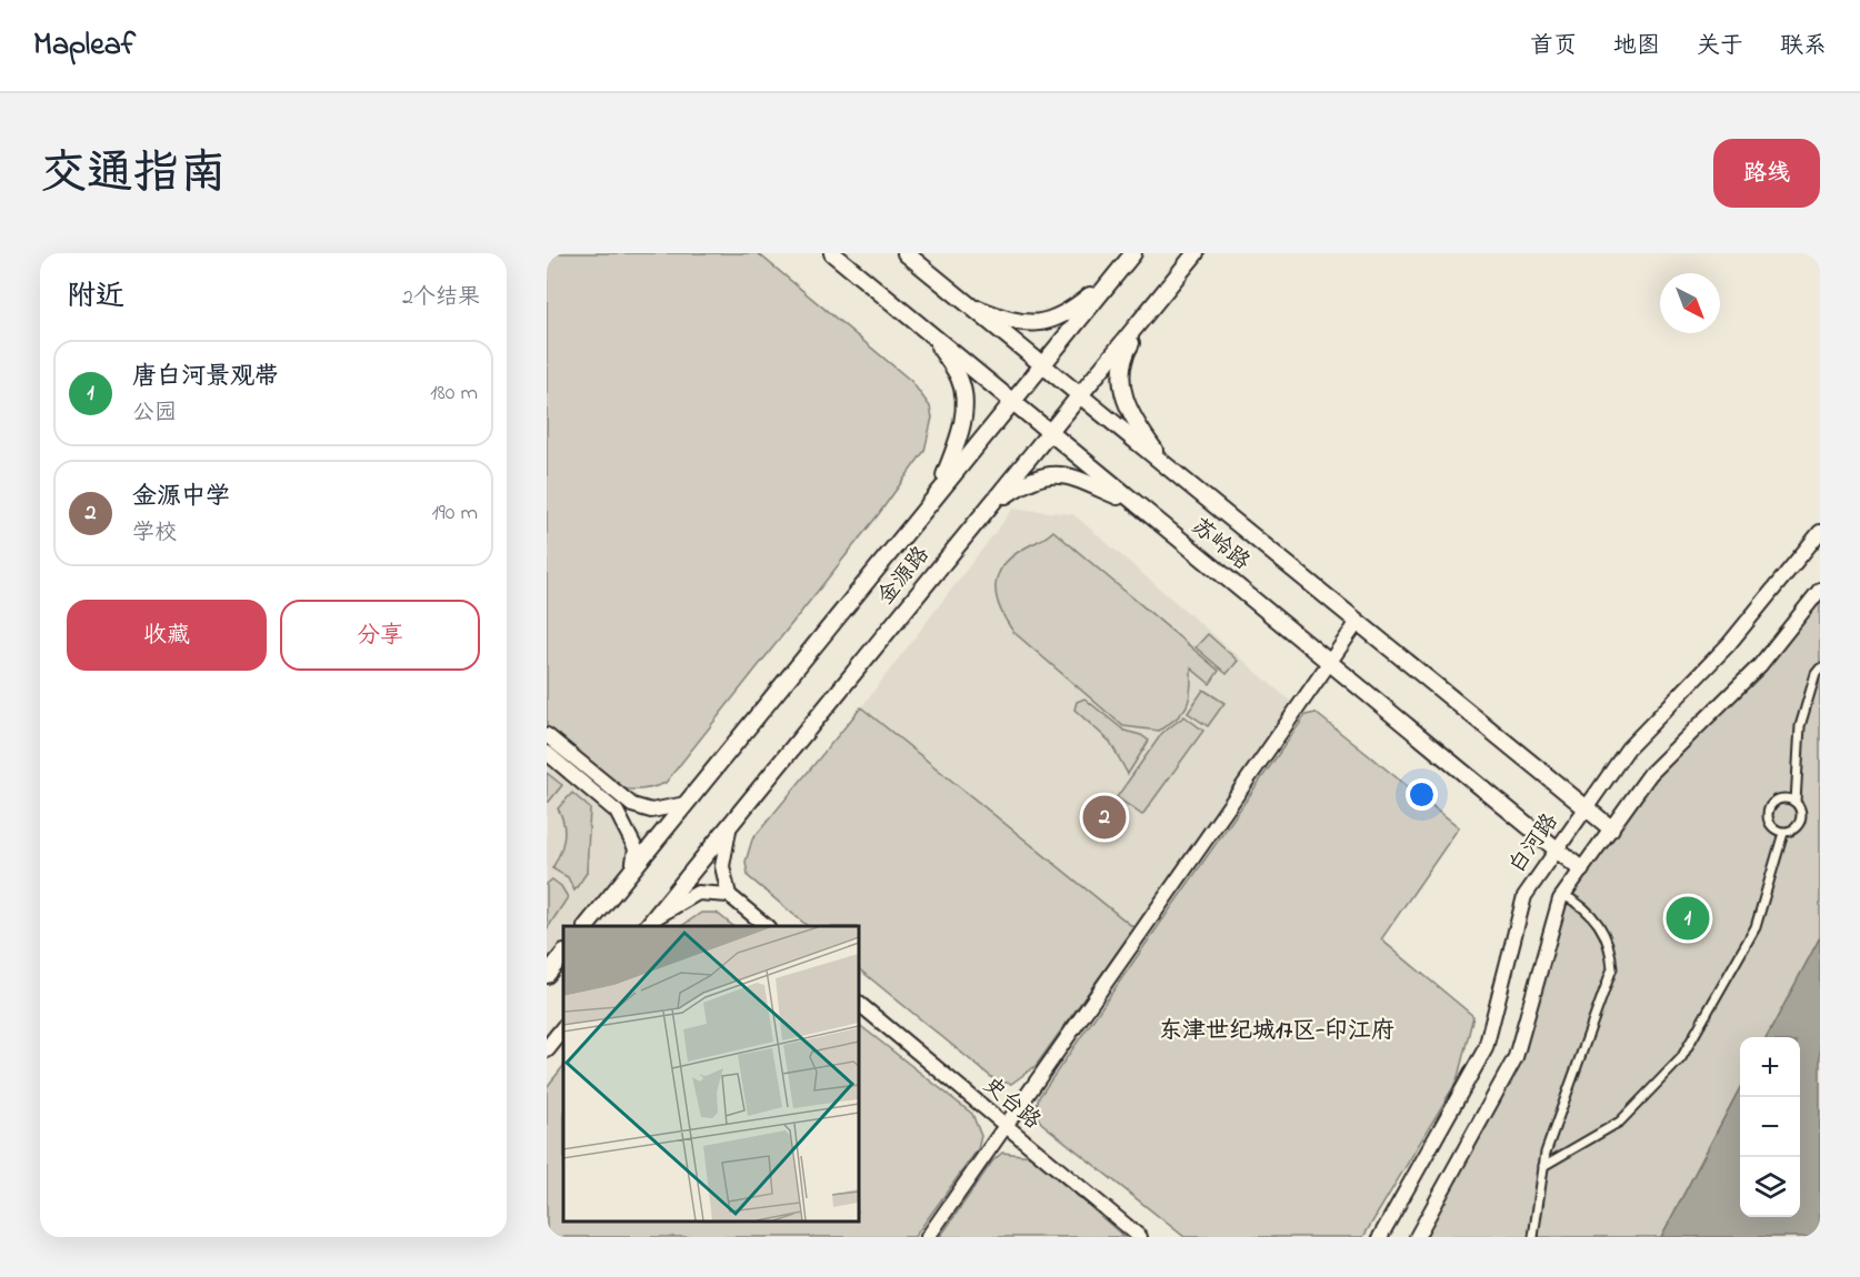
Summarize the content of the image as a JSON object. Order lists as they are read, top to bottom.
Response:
{
  "streets": {
    "main road": ["苏岭路", "金源路"],
    "street": ["白河路", "史台路"]
  },
  "crossings": [
    ["苏岭路", "金源路"],
    ["苏岭路", "白河路"]
  ],
  "districts": ["东津世纪城17区-印江府"],
  "north": "bottom right",
  "page": {
    "header": "Mapleaf",
    "nav": [
      "首页",
      "地图",
      "关于",
      "联系"
    ],
    "title": "交通指南",
    "buttons": [
      "路线",
      ["收藏", "分享"]
    ],
    "heading": ["附近", "2个结果"],
    "list": [
      {
        "mark": "1",
        "name": "唐白河景观带",
        "note": "公园",
        "value": "180 m"
      },
      {
        "mark": "2",
        "name": "金源中学",
        "note": "学校",
        "value": "190 m"
      }
    ],
    "pins": ["2", "1"],
    "map_buttons": ["+", "−"]
  }
}
